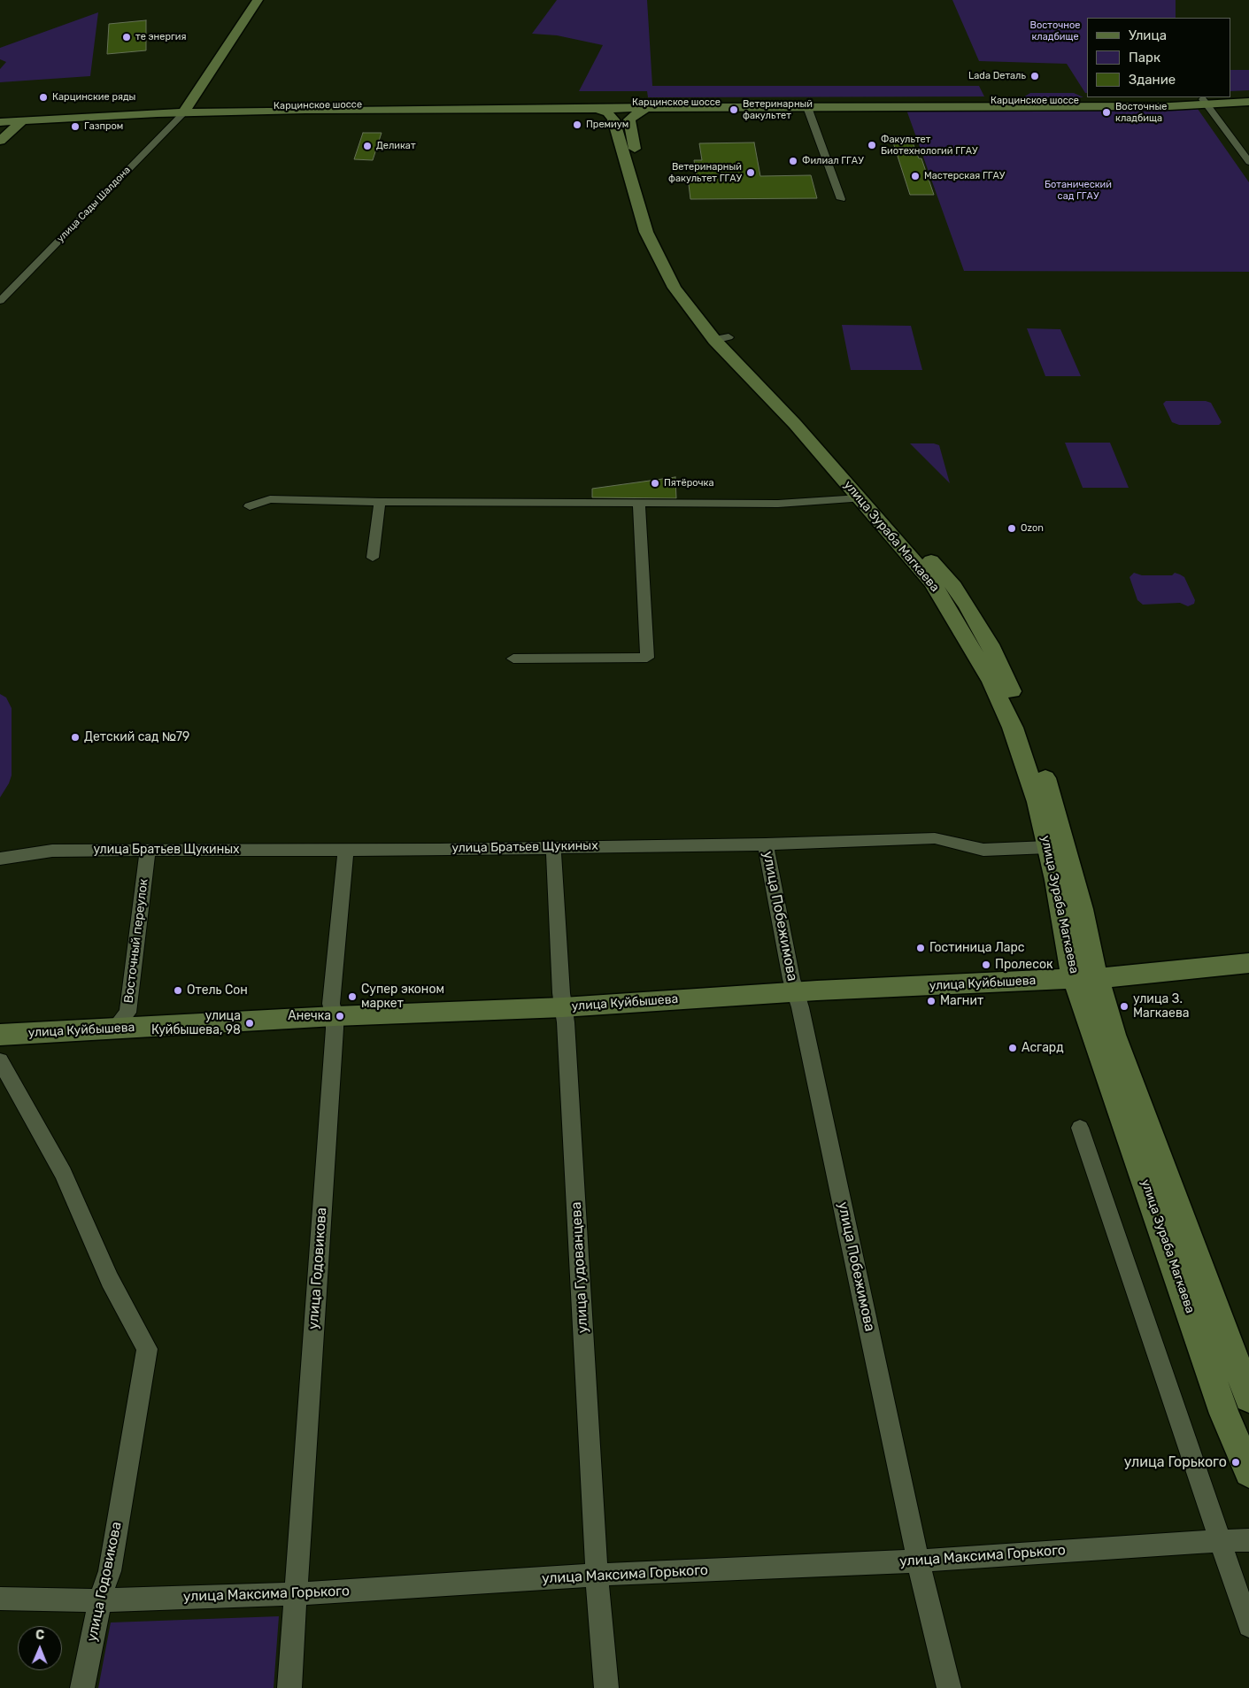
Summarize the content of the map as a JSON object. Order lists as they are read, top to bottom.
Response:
{
  "streets": {
    "main road": ["Карцинское шоссе", "улица Зураба Магкаева", "улица Куйбышева"],
    "street": [
      "улица Сады Шалдона",
      "улица Братьев Щукиных",
      "улица Побежимова",
      "Восточный переулок",
      "улица Гудованцева",
      "улица Годовикова",
      "улица Максима Горького"
    ]
  },
  "crossings": [
    ["Карцинское шоссе", "улица Сады Шалдона"],
    ["Карцинское шоссе", "улица Зураба Магкаева"],
    ["улица Зураба Магкаева", "улица Братьев Щукиных"],
    ["улица Зураба Магкаева", "улица Куйбышева"],
    ["улица Братьев Щукиных", "улица Побежимова"],
    ["улица Братьев Щукиных", "Восточный переулок"],
    ["улица Братьев Щукиных", "улица Гудованцева"],
    ["улица Братьев Щукиных", "улица Годовикова"],
    ["улица Побежимова", "улица Куйбышева"],
    ["улица Побежимова", "улица Максима Горького"],
    ["Восточный переулок", "улица Куйбышева"],
    ["улица Куйбышева", "улица Гудованцева"],
    ["улица Куйбышева", "улица Годовикова"],
    ["улица Гудованцева", "улица Максима Горького"],
    ["улица Годовикова", "улица Максима Горького"]
  ],
  "parks": ["Восточное кладбище", "Ботанический сад ГГАУ"],
  "places": [
    "те энергия",
    "Lada Dеталь",
    "Карцинские ряды",
    "Ветеринарный факультет",
    "Восточные кладбища",
    "Премиум",
    "Газпром",
    "Факультет Биотехнологий ГГАУ",
    "Деликат",
    "Филиал ГГАУ",
    "Ветеринарный факультет ГГАУ",
    "Мастерская ГГАУ",
    "Пятёрочка",
    "Ozon",
    "Детский сад №79",
    "Гостиница Ларс",
    "Пролесок",
    "Отель Сон",
    "Супер эконом маркет",
    "Магнит",
    "улица З. Магкаева",
    "Анечка",
    "улица Куйбышева, 98",
    "Асгард",
    "улица Горького"
  ],
  "legend": ["Улица", "Парк", "Здание"],
  "north": "top"
}
